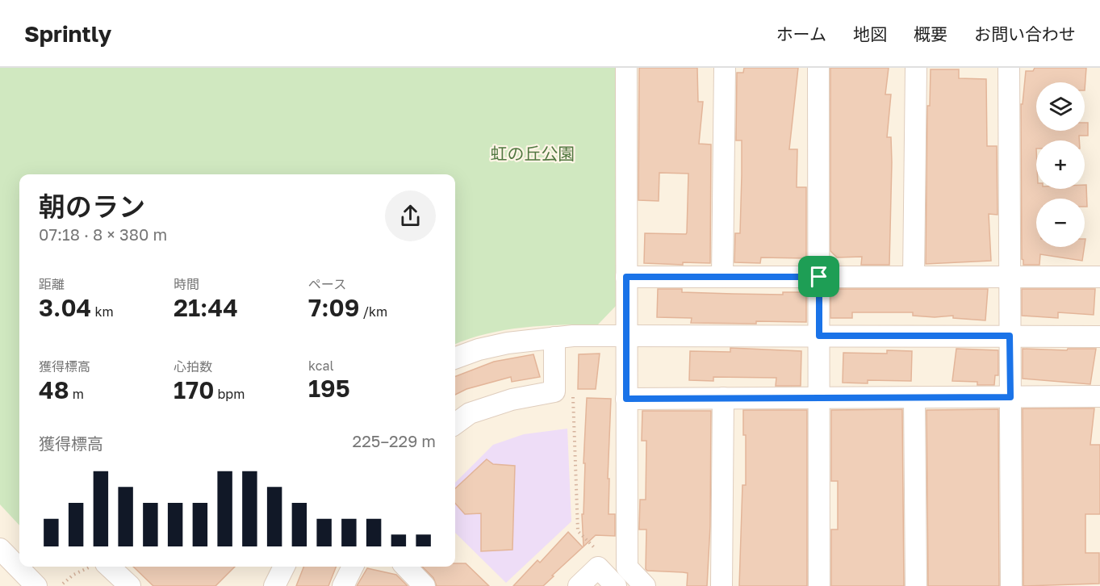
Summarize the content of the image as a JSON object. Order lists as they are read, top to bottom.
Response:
{
  "parks": ["虹の丘公園"],
  "page": {
    "header": "Sprintly",
    "nav": [
      "ホーム",
      "地図",
      "概要",
      "お問い合わせ"
    ],
    "map_buttons": ["+", "−"],
    "heading": ["朝のラン", "07:18 · 8 × 380 m"],
    "stats": [
      ["距離", "3.04 km"],
      ["時間", "21:44"],
      ["ペース", "7:09 /km"],
      ["獲得標高", "48 m"],
      ["心拍数", "170 bpm"],
      ["kcal", "195"]
    ],
    "chart": ["獲得標高", "225–229 m"]
  }
}
